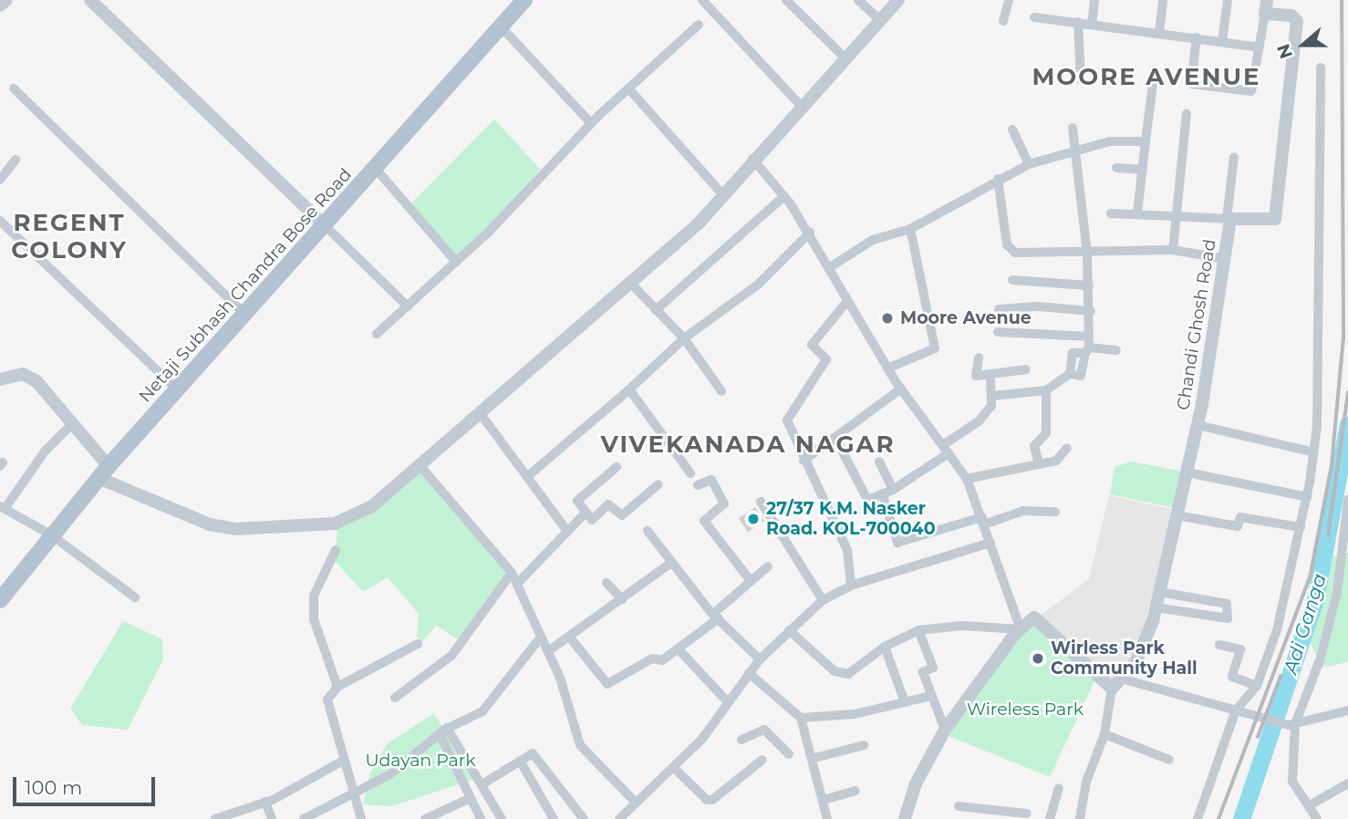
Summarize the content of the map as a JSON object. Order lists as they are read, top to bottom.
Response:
{
  "streets": {
    "main road": ["Netaji Subhash Chandra Bose Road"],
    "street": ["Chandi Ghosh Road"]
  },
  "districts": ["MOORE AVENUE", "REGENT COLONY", "VIVEKANADA NAGAR"],
  "water": ["Adi Ganga"],
  "parks": ["Wireless Park", "Udayan Park"],
  "places": ["Moore Avenue", "27/37 K.M. Nasker Road. KOL-700040", "Wirless Park Community Hall"],
  "scale_bar": "100 m",
  "north": "left"
}
